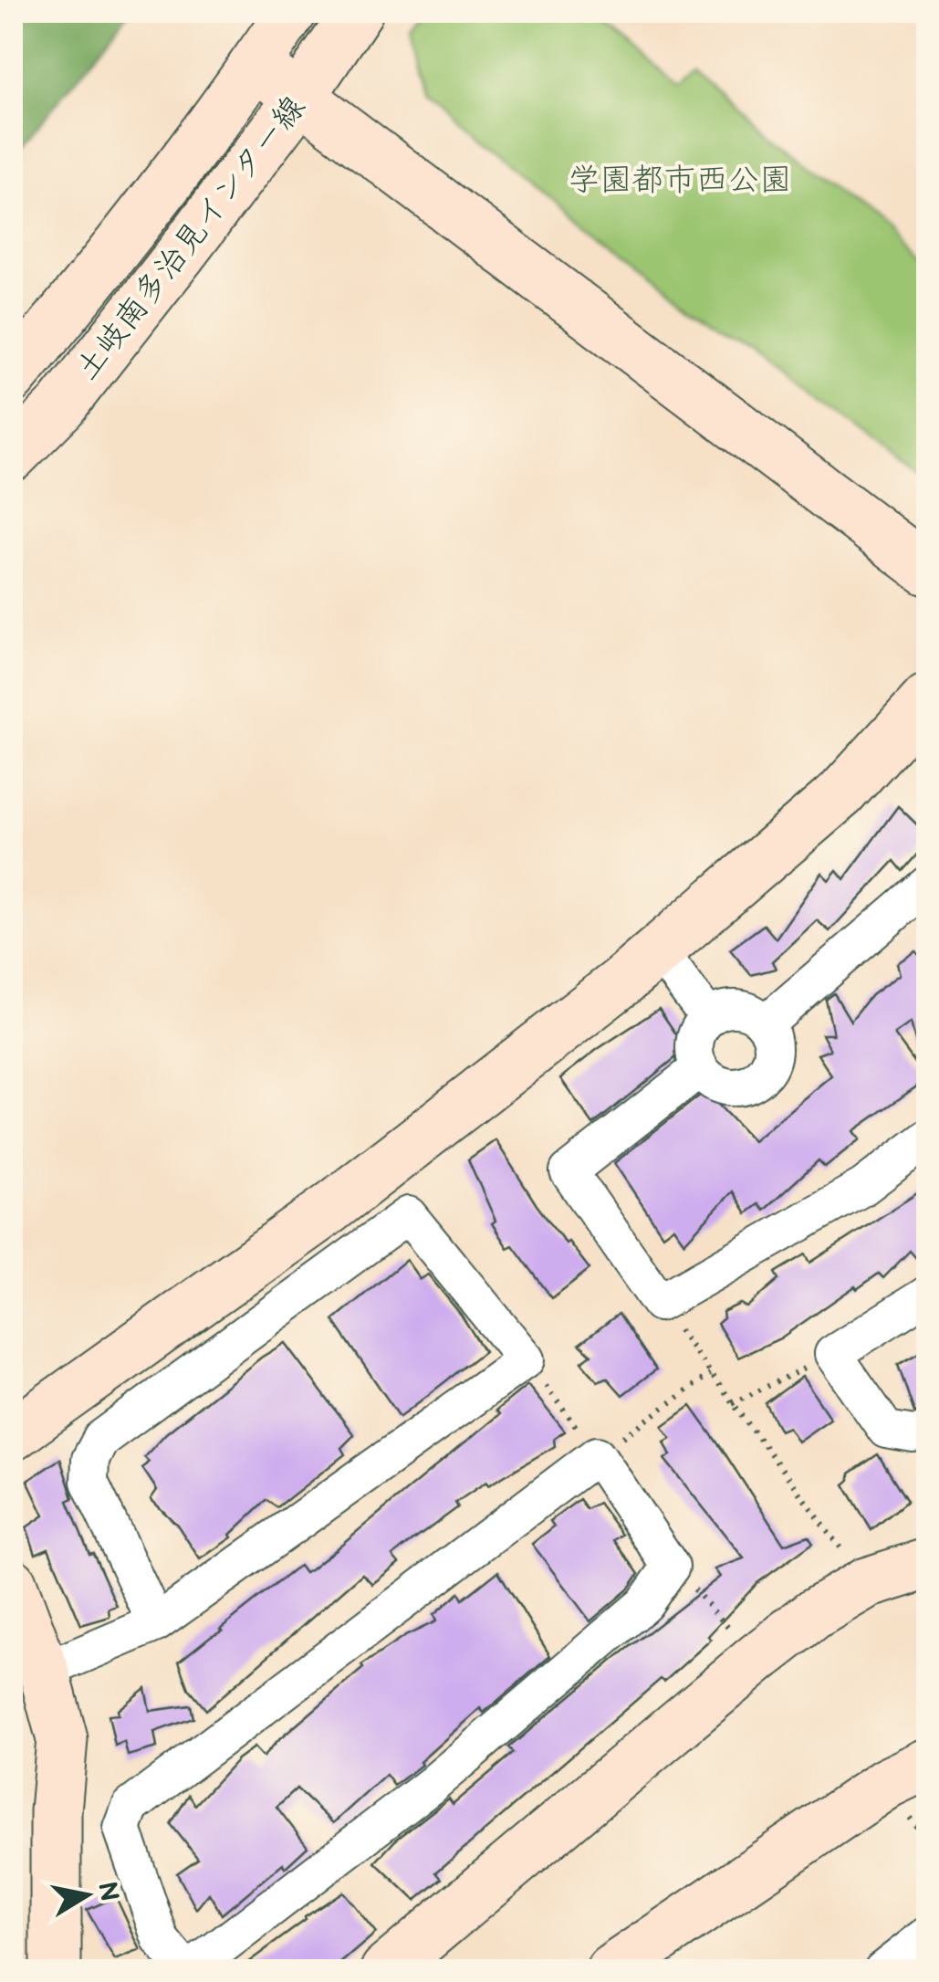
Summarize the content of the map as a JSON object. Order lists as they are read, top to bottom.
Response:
{
  "streets": {
    "street": ["土岐南多治見インター線"]
  },
  "parks": ["学園都市西公園"],
  "north": "right"
}
